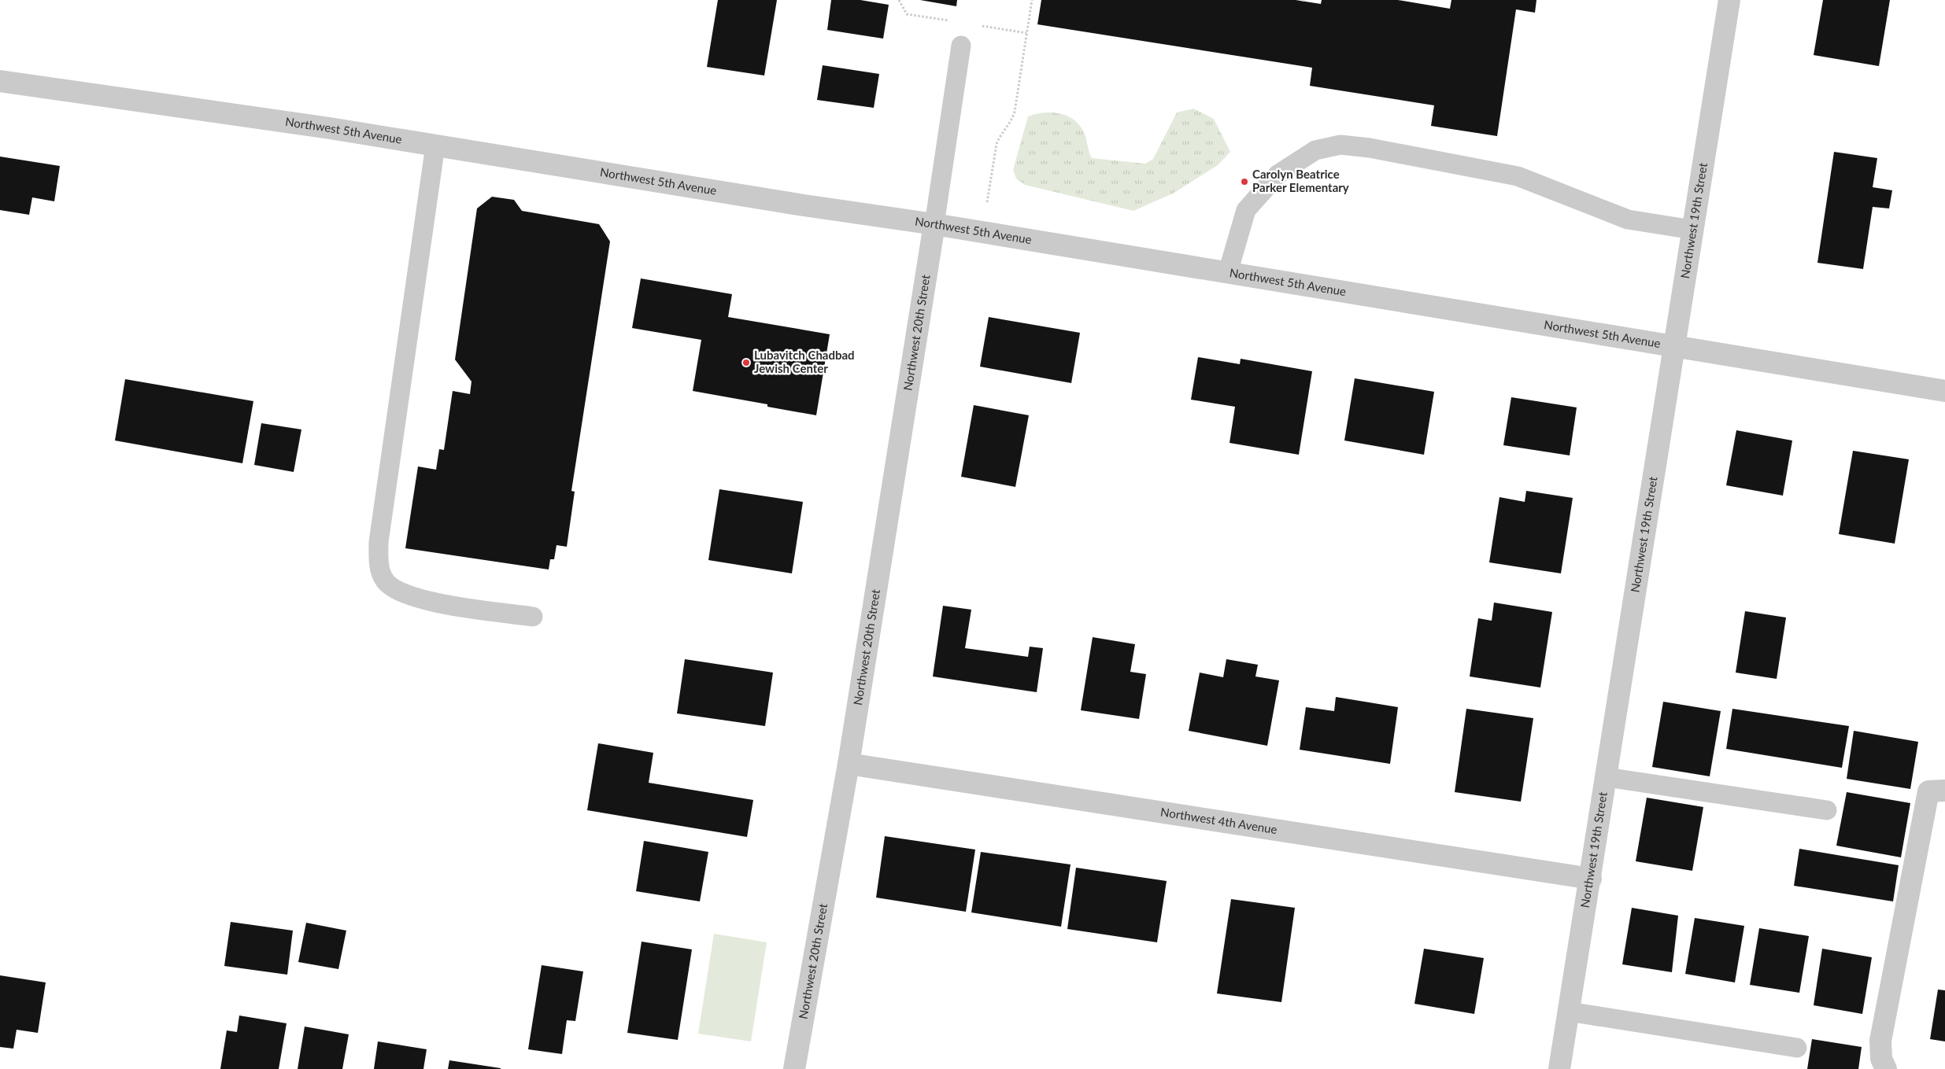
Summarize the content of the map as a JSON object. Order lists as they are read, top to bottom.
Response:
{
  "streets": {
    "street": [
      "Northwest 5th Avenue",
      "Northwest 19th Street",
      "Northwest 20th Street",
      "Northwest 4th Avenue"
    ]
  },
  "crossings": [
    ["Northwest 5th Avenue", "Northwest 19th Street"],
    ["Northwest 5th Avenue", "Northwest 20th Street"],
    ["Northwest 19th Street", "Northwest 4th Avenue"],
    ["Northwest 20th Street", "Northwest 4th Avenue"]
  ],
  "places": ["Carolyn Beatrice Parker Elementary", "Lubavitch Chadbad Jewish Center"]
}
